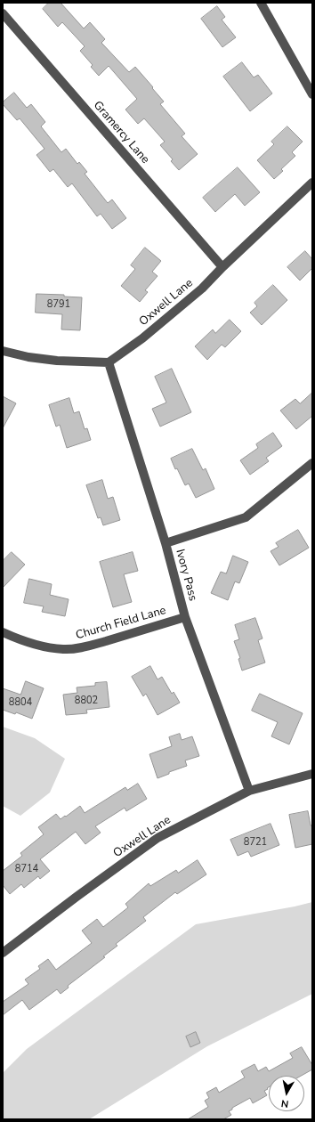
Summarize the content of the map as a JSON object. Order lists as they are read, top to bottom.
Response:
{
  "streets": {
    "street": [
      "Gramercy Lane",
      "Oxwell Lane",
      "Ivory Pass",
      "Church Field Lane"
    ]
  },
  "crossings": [
    ["Gramercy Lane", "Oxwell Lane"],
    ["Oxwell Lane", "Ivory Pass"],
    ["Ivory Pass", "Church Field Lane"]
  ],
  "house_numbers": [
    "8791",
    "8802",
    "8804",
    "8721",
    "8714"
  ],
  "north": "bottom"
}
